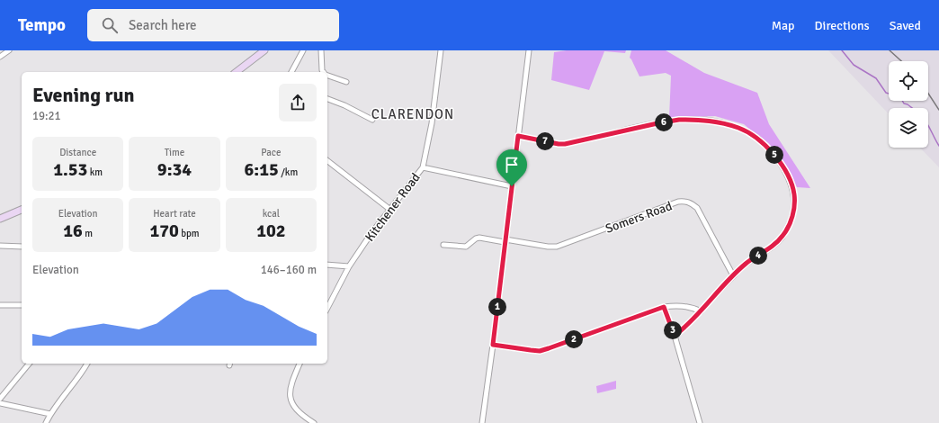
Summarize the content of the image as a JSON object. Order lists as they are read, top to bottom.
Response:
{
  "streets": {
    "street": ["Kitchener Road", "Somers Road"]
  },
  "districts": ["CLARENDON"],
  "page": {
    "header": "Tempo",
    "search": "Search here",
    "nav": ["Map", "Directions", "Saved"],
    "heading": ["Evening run", "19:21"],
    "pins": [
      "6",
      "7",
      "5",
      "4",
      "1",
      "3",
      "2"
    ],
    "stats": [
      ["Distance", "1.53 km"],
      ["Time", "9:34"],
      ["Pace", "6:15 /km"],
      ["Elevation", "16 m"],
      ["Heart rate", "170 bpm"],
      ["kcal", "102"]
    ],
    "chart": ["Elevation", "146–160 m"]
  }
}
